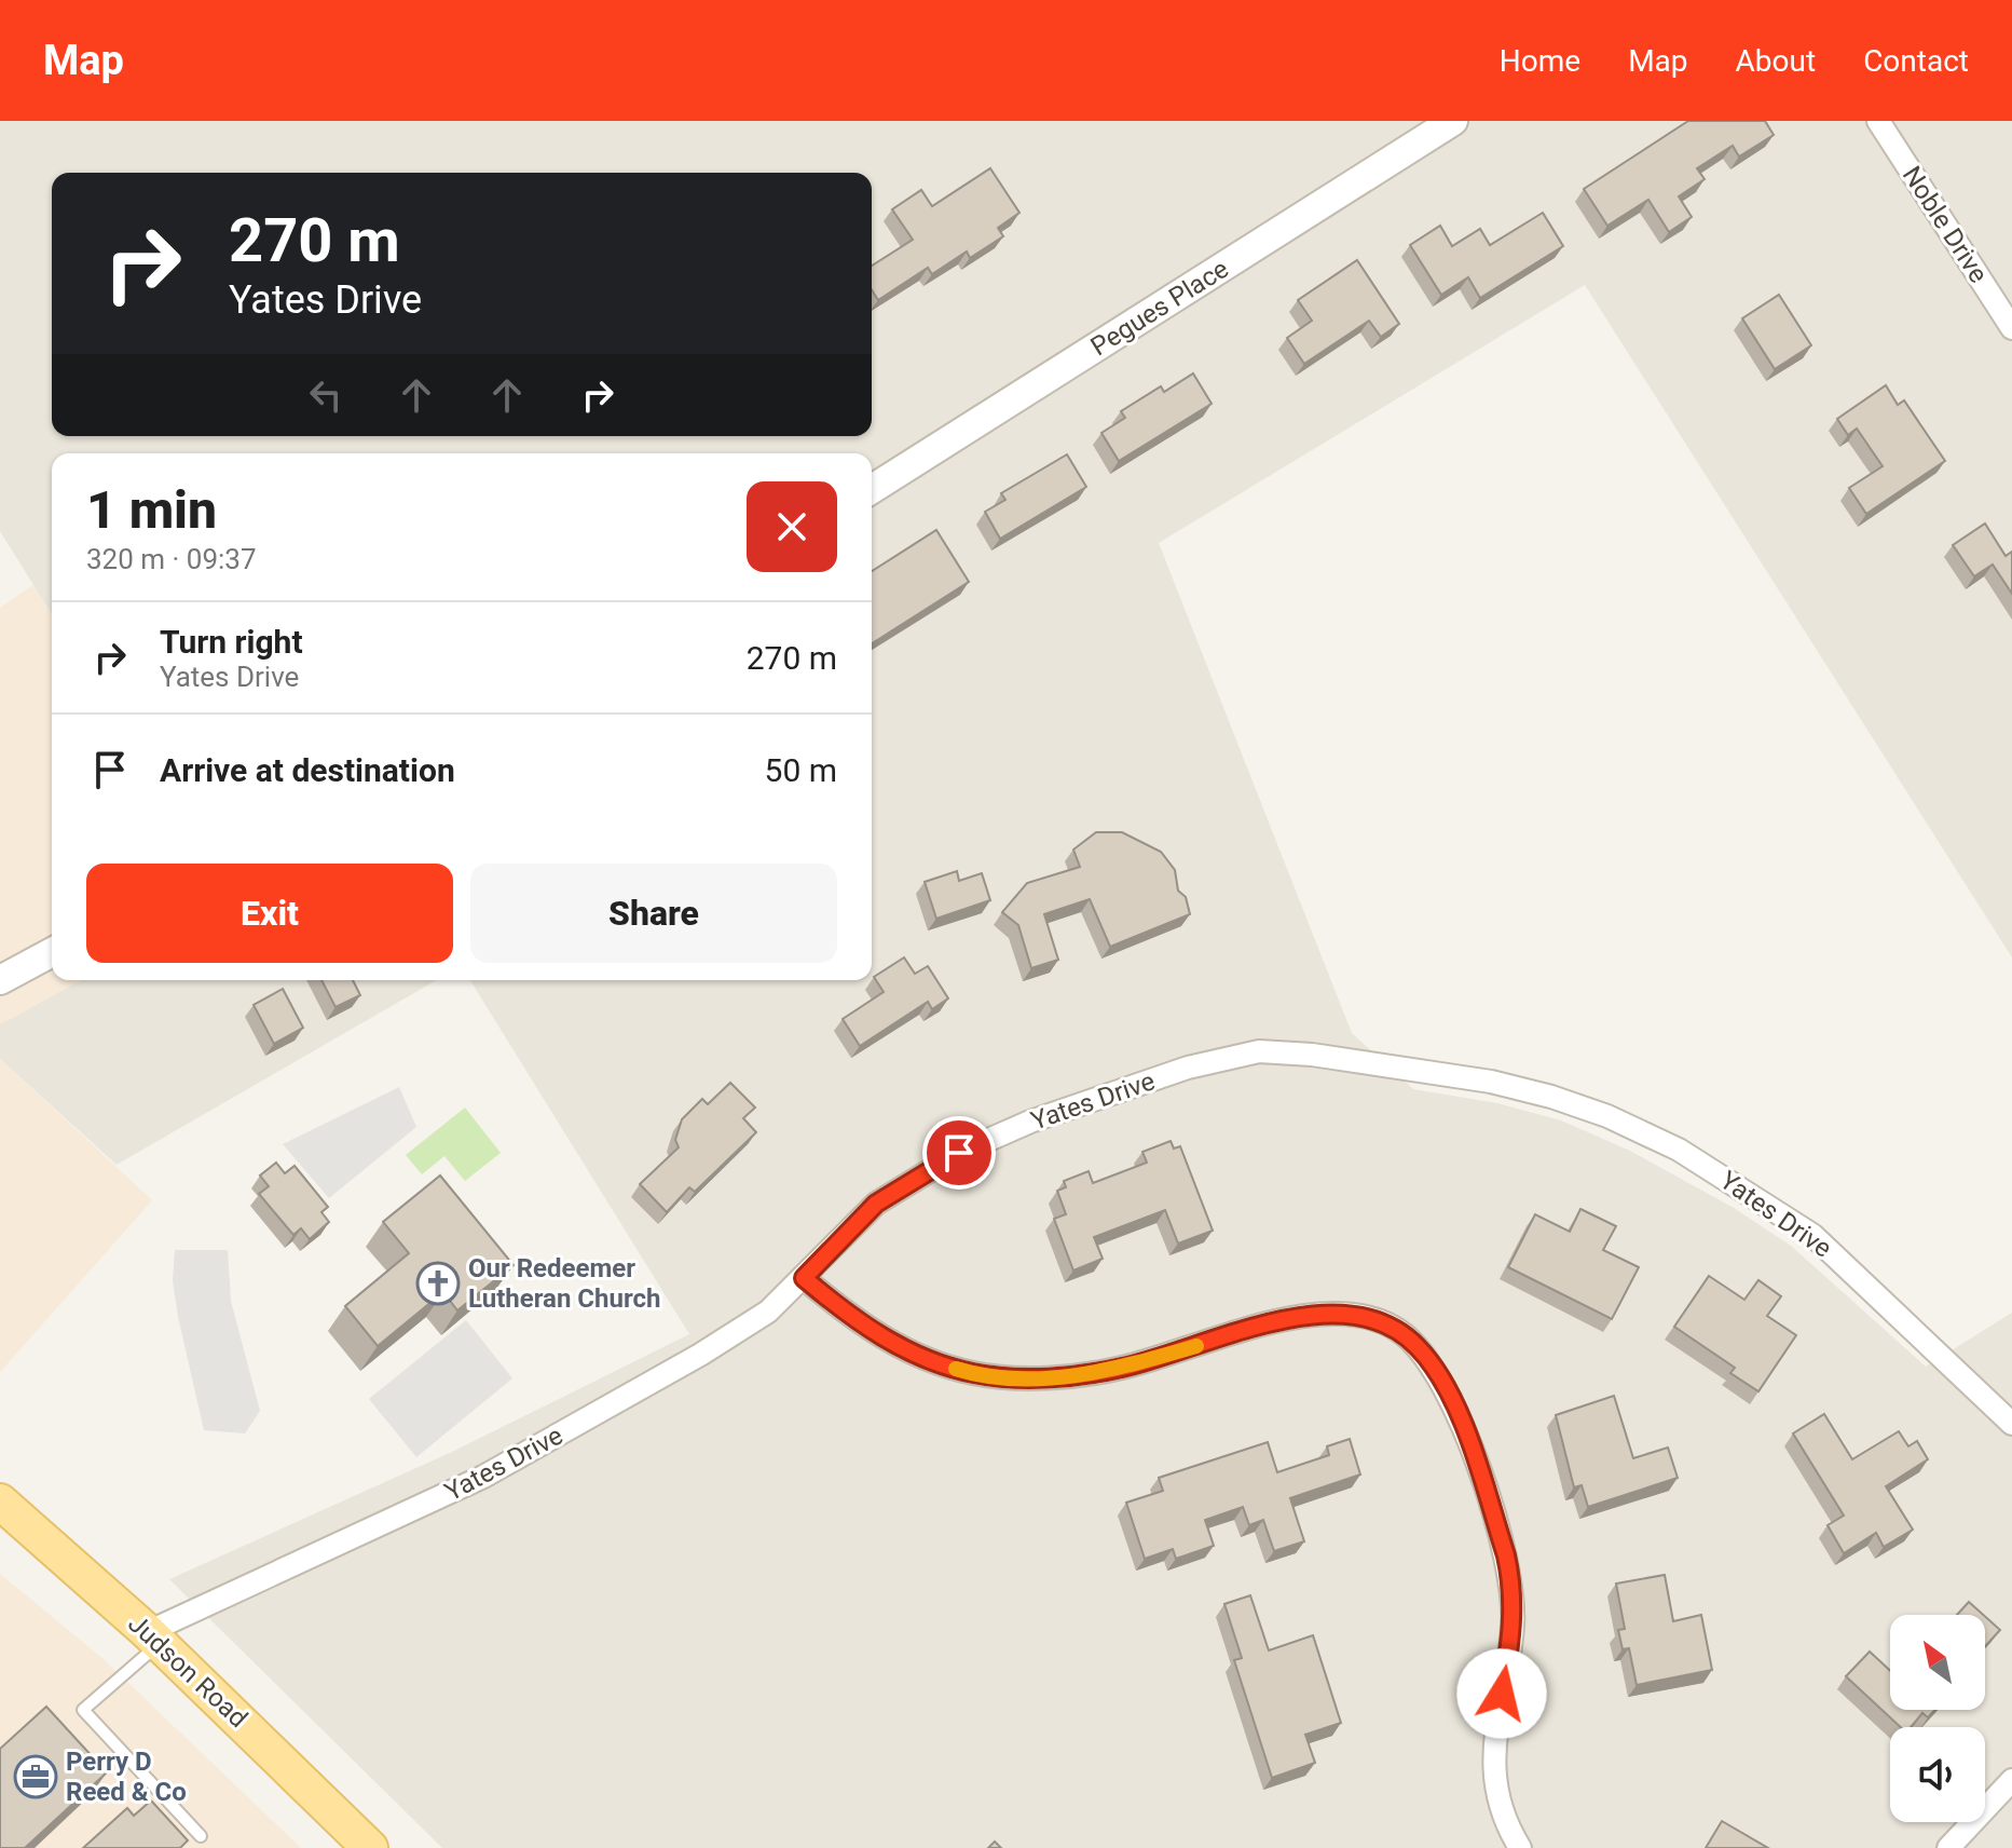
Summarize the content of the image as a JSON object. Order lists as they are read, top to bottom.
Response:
{
  "streets": {
    "main road": ["Judson Road"],
    "street": ["Noble Drive", "Pegues Place", "Yates Drive"]
  },
  "crossings": [
    ["Yates Drive", "Judson Road"]
  ],
  "places": {
    "church": ["Our Redeemer Lutheran Church"],
    "office": ["Perry D Reed & Co"]
  },
  "north": "top left",
  "page": {
    "header": "Map",
    "nav": [
      "Home",
      "Map",
      "About",
      "Contact"
    ],
    "turn": ["270 m", "Yates Drive"],
    "heading": ["1 min", "320 m · 09:37"],
    "list": [
      {
        "name": "Turn right",
        "note": "Yates Drive",
        "value": "270 m"
      },
      {
        "name": "Arrive at destination",
        "value": "50 m"
      }
    ],
    "buttons": ["Exit", "Share"]
  }
}
